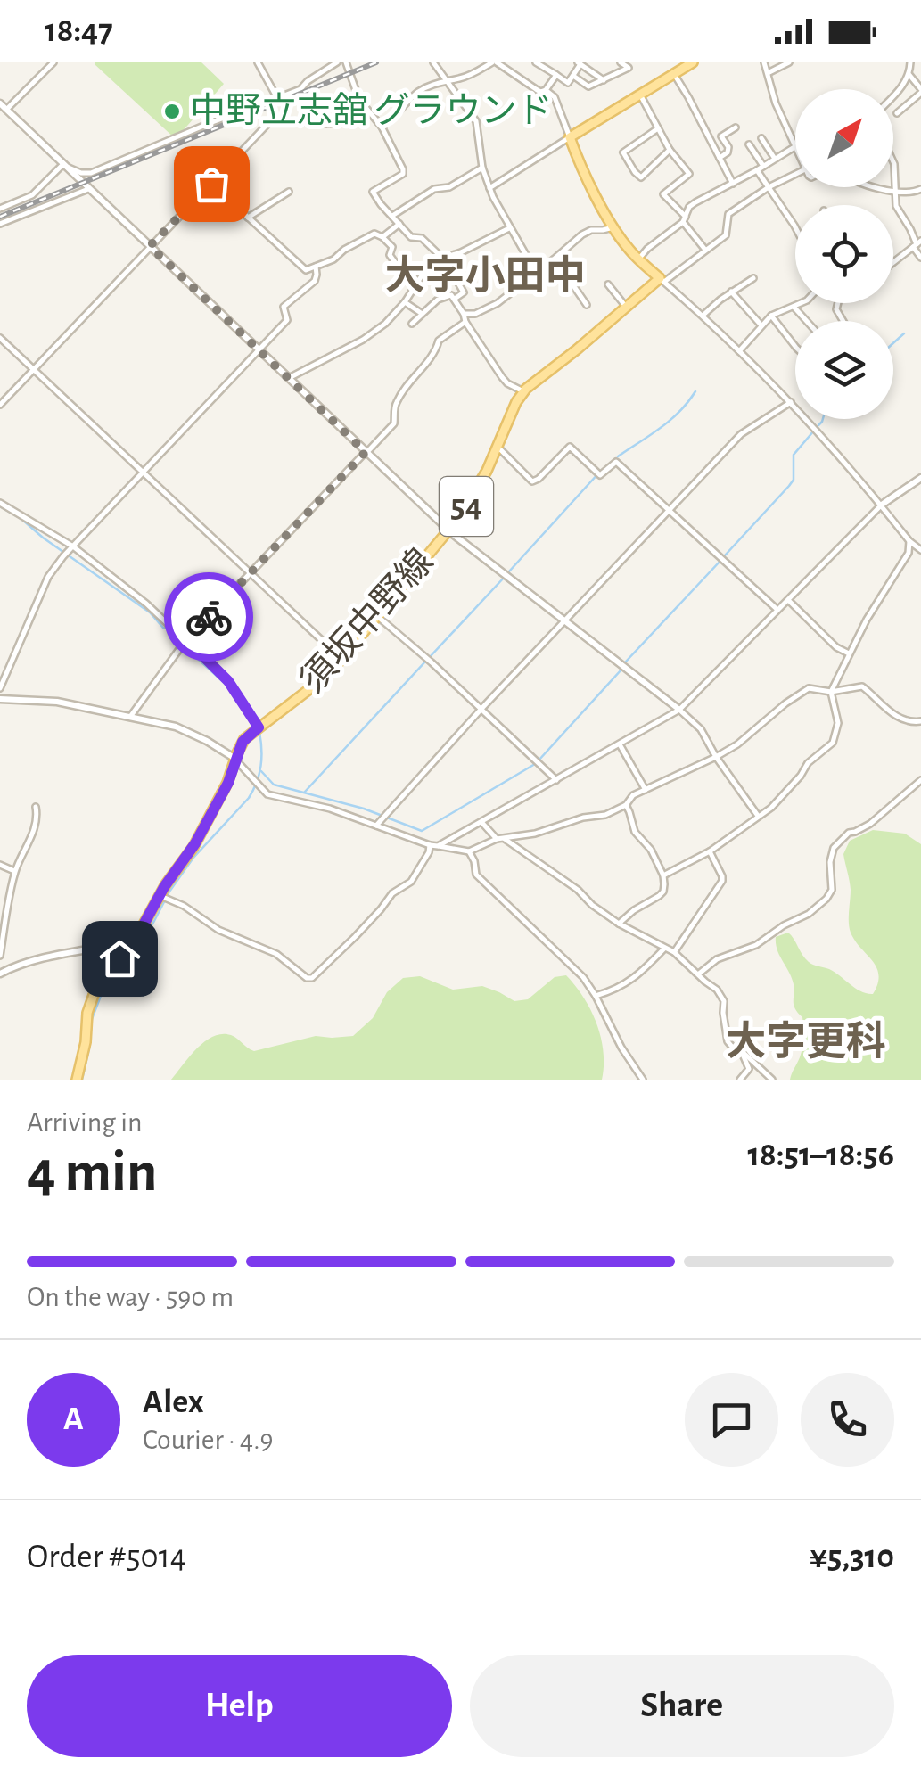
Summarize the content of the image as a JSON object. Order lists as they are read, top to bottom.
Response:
{
  "streets": {
    "main road": ["54", "須坂中野線"]
  },
  "districts": ["大字小田中", "大字更科"],
  "places": ["中野立志舘 グラウンド"],
  "north": "top right",
  "page": {
    "status": "18:47",
    "heading": ["4 min", "Arriving in", "18:51–18:56"],
    "panel": [
      "Alex",
      "Courier · 4.9",
      "Order #5014",
      "¥5,310"
    ],
    "bar": "On the way · 590 m",
    "round": "A",
    "buttons": ["Help", "Share"]
  }
}
